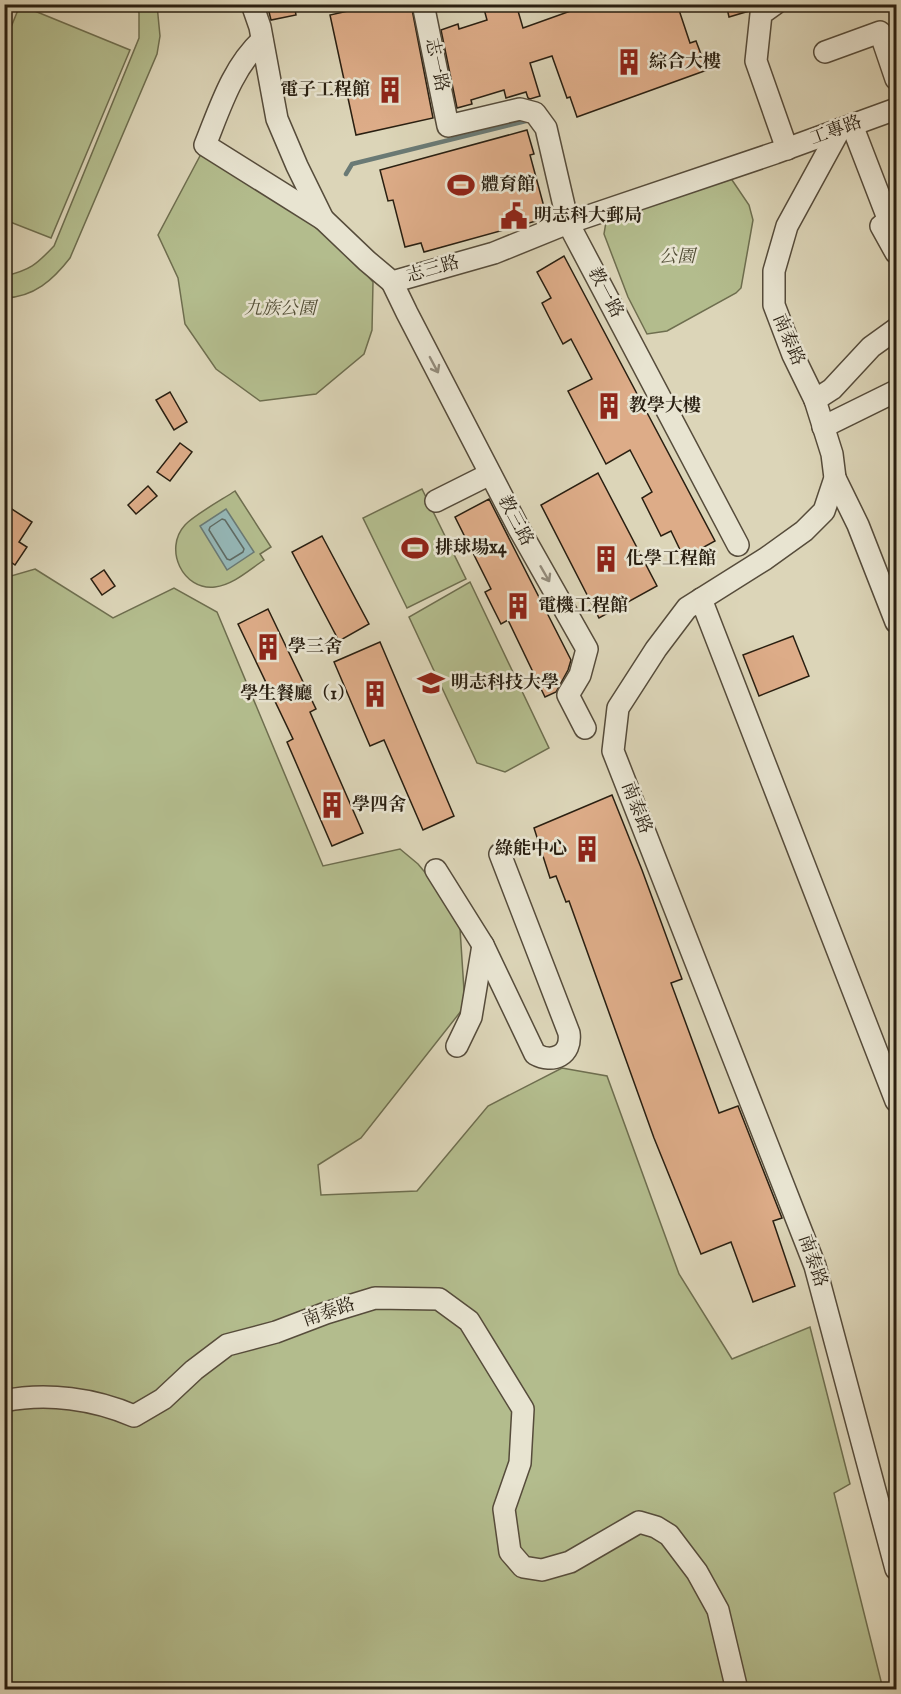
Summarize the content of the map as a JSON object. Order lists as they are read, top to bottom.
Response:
{
  "streets": {
    "street": [
      "志一路",
      "工專路",
      "志三路",
      "教一路",
      "南泰路",
      "教三路"
    ]
  },
  "crossings": [
    ["志一路", "教一路"],
    ["工專路", "志三路"],
    ["工專路", "南泰路"],
    ["志三路", "教一路"],
    ["志三路", "教三路"]
  ],
  "one_way": ["教三路"],
  "parks": ["公園", "九族公園"],
  "places": {
    "building": [
      "綜合大樓",
      "電子工程館",
      "教學大樓",
      "化學工程館",
      "電機工程館",
      "學三舍",
      "學生餐廳（1）",
      "學四舍",
      "綠能中心"
    ],
    "sports": ["體育館", "排球場x4"],
    "public building": ["明志科大郵局"],
    "school or university": ["明志科技大學"]
  }
}
